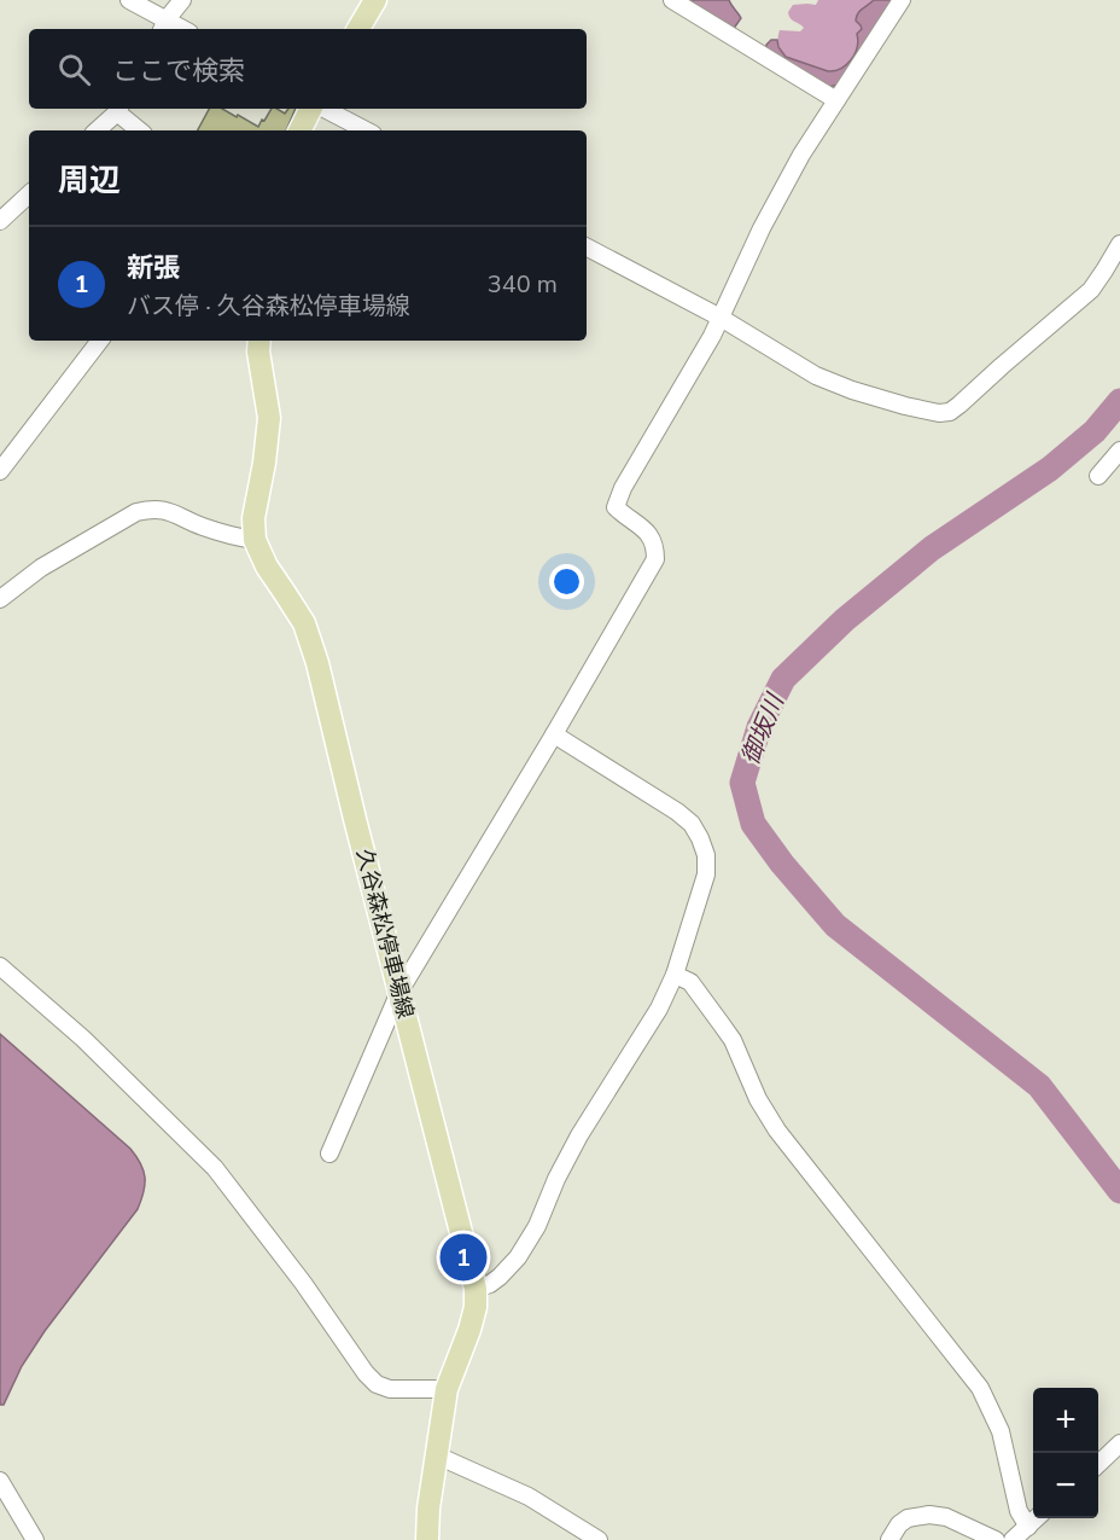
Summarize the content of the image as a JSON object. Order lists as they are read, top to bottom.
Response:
{
  "streets": {
    "main road": ["久谷森松停車場線"]
  },
  "water": ["御坂川"],
  "page": {
    "search": "ここで検索",
    "heading": "周辺",
    "list": [
      {
        "mark": "1",
        "name": "新張",
        "note": "バス停 · 久谷森松停車場線",
        "value": "340 m"
      }
    ],
    "pins": "1",
    "map_buttons": ["+", "−"]
  }
}
